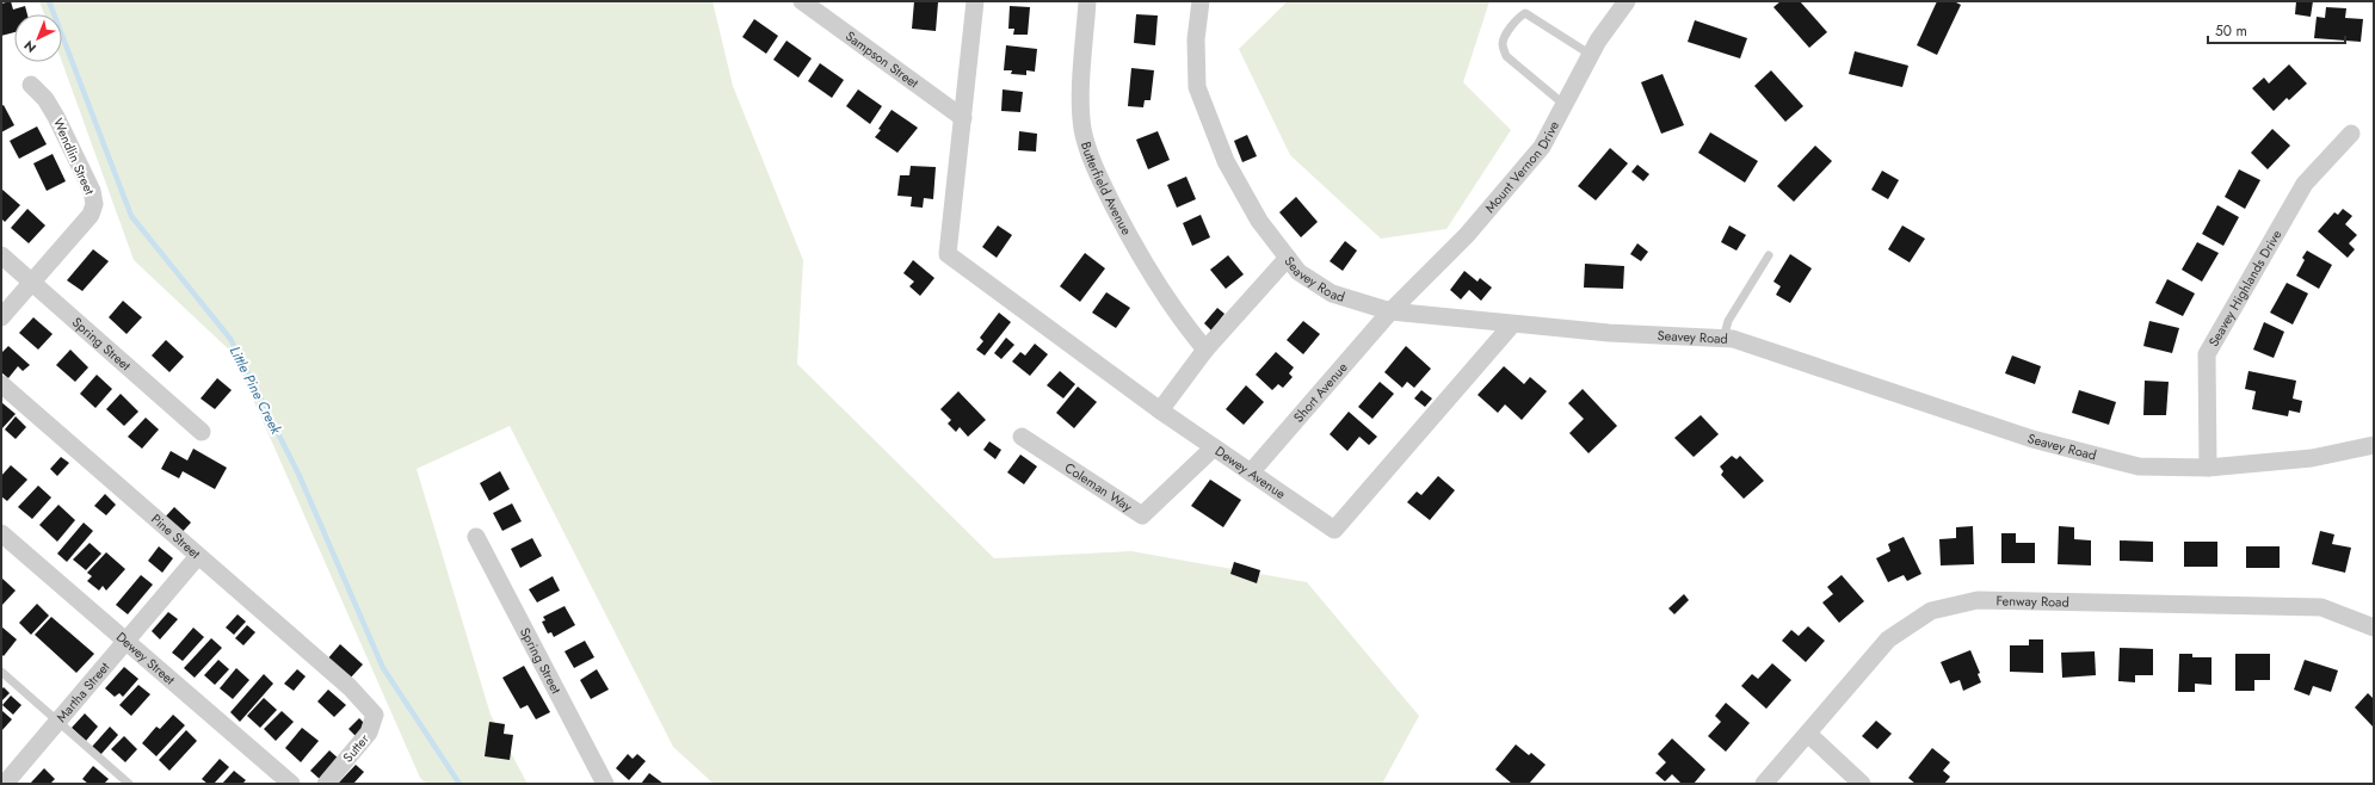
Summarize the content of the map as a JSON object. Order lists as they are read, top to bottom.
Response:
{
  "streets": {
    "street": [
      "Sampson Street",
      "Wendlin Street",
      "Mount Vernon Drive",
      "Butterfield Avenue",
      "Seavey Road",
      "Seavey Highlands Drive",
      "Spring Street",
      "Short Avenue",
      "Dewey Avenue",
      "Coleman Way",
      "Pine Street",
      "Fenway Road",
      "Dewey Street",
      "Martha Street",
      "Sutter"
    ]
  },
  "crossings": [
    ["Sampson Street", "Dewey Avenue"],
    ["Wendlin Street", "Spring Street"],
    ["Mount Vernon Drive", "Seavey Road"],
    ["Mount Vernon Drive", "Short Avenue"],
    ["Seavey Road", "Seavey Highlands Drive"],
    ["Seavey Road", "Short Avenue"],
    ["Seavey Road", "Dewey Avenue"],
    ["Short Avenue", "Dewey Avenue"],
    ["Dewey Avenue", "Coleman Way"],
    ["Pine Street", "Martha Street"],
    ["Pine Street", "Sutter"],
    ["Dewey Street", "Martha Street"]
  ],
  "water": ["Little Pine Creek"],
  "scale_bar": "50 m",
  "north": "bottom left"
}
